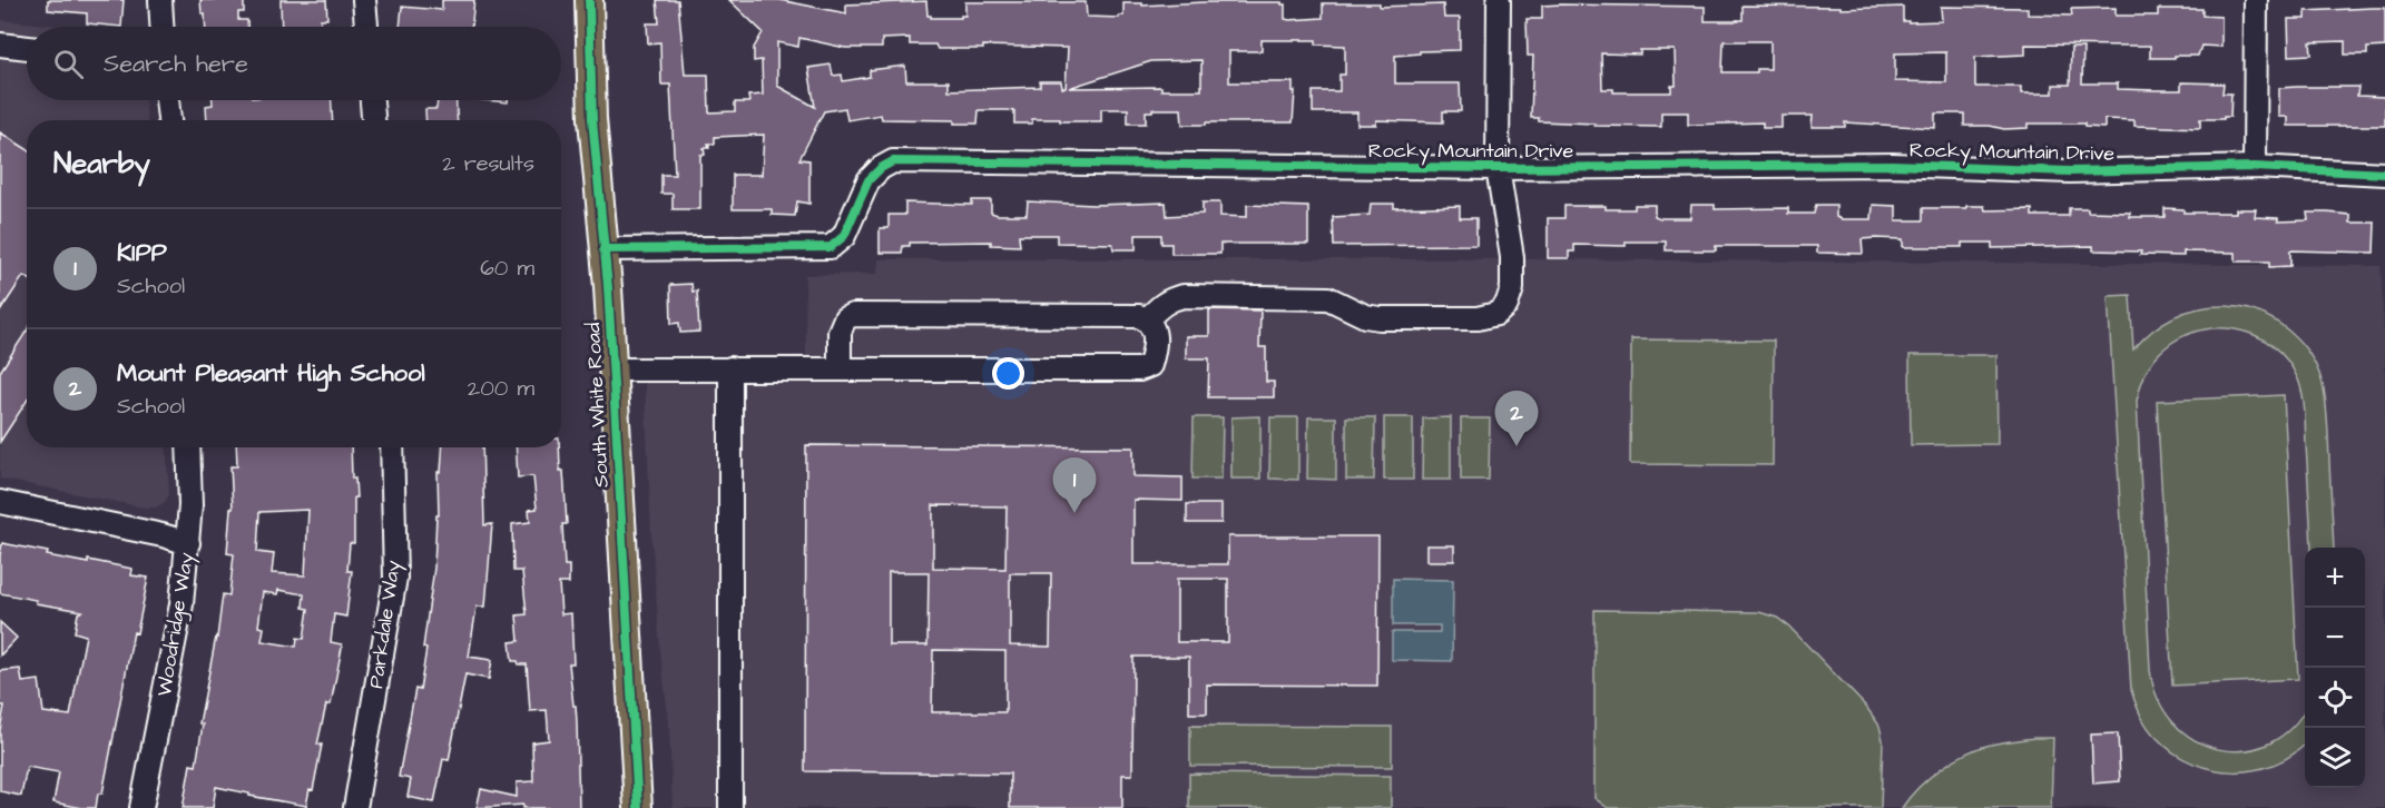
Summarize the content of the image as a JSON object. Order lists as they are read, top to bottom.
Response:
{
  "streets": {
    "main road": ["South White Road"],
    "street": ["Rocky Mountain Drive", "Woodridge Way", "Parkdale Way"]
  },
  "crossings": [
    ["Rocky Mountain Drive", "South White Road"]
  ],
  "page": {
    "search": "Search here",
    "heading": ["Nearby", "2 results"],
    "list": [
      {
        "mark": "1",
        "name": "KIPP",
        "note": "School",
        "value": "60 m"
      },
      {
        "mark": "2",
        "name": "Mount Pleasant High School",
        "note": "School",
        "value": "200 m"
      }
    ],
    "pins": ["2", "1"],
    "map_buttons": ["+", "−"]
  }
}
